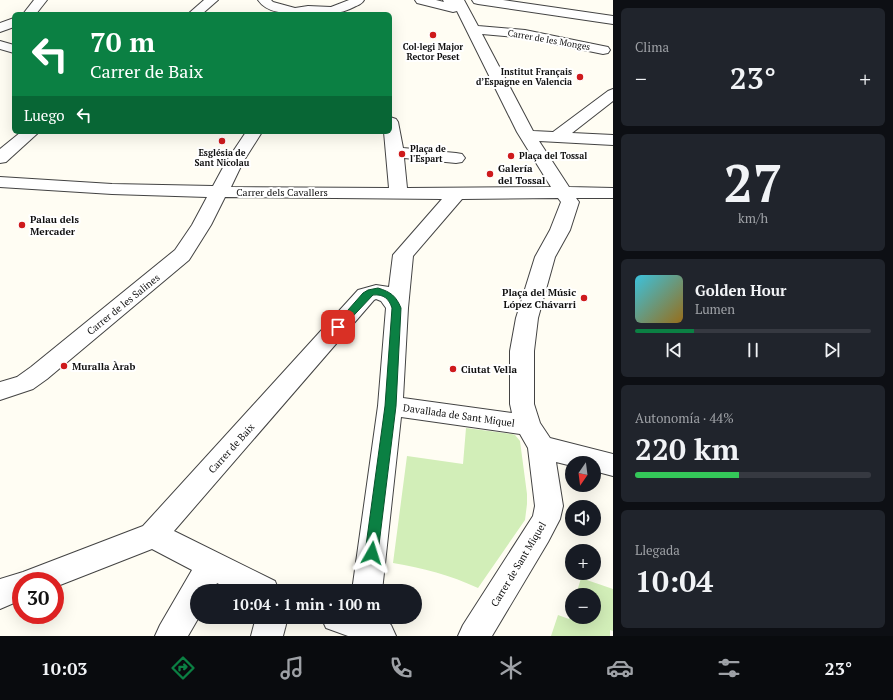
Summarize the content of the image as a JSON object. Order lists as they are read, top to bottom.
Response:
{
  "streets": {
    "street": [
      "Carrer de les Monges",
      "Carrer dels Cavallers",
      "Carrer de les Salines",
      "Davallada de Sant Miquel",
      "Carrer de Baix",
      "Carrer de Sant Miquel"
    ]
  },
  "crossings": [
    ["Carrer dels Cavallers", "Carrer de les Salines"],
    ["Carrer dels Cavallers", "Carrer de Sant Miquel"],
    ["Davallada de Sant Miquel", "Carrer de Sant Miquel"]
  ],
  "places": [
    "Col·legi Major Rector Peset",
    "Institut Français d’Espagne en Valencia",
    "Església de Sant Nicolau",
    "Plaça de l'Espart",
    "Plaça del Tossal",
    "Galería del Tossal",
    "Palau dels Mercader",
    "Plaça del Músic López Chávarri",
    "Muralla Àrab",
    "Ciutat Vella"
  ],
  "north": "bottom",
  "page": {
    "tile": [
      "Clima",
      ["27", "km/h"],
      ["Autonomía · 44%", "220 km"],
      ["Llegada", "10:04"]
    ],
    "turn": ["70 m", "Carrer de Baix"],
    "heat": ["−", "23°", "+"],
    "then": "Luego",
    "song": ["Golden Hour", "Lumen"],
    "map_buttons": ["+", "−"],
    "limit": "30",
    "trip": "10:04 · 1 min · 100 m",
    "tabs": ["10:03", "23°"]
  }
}
